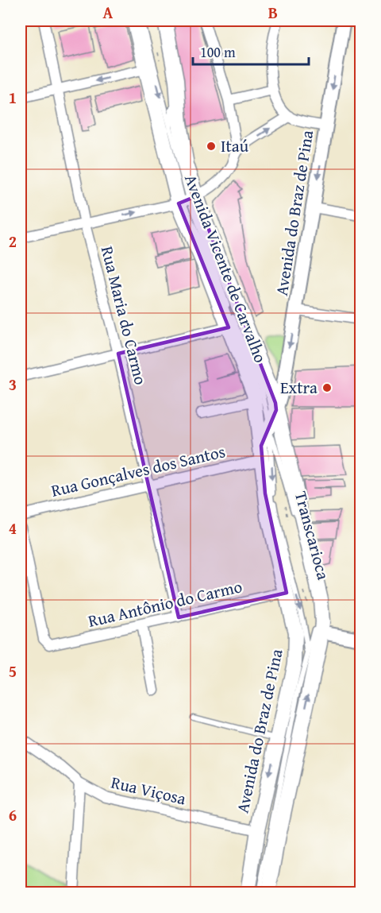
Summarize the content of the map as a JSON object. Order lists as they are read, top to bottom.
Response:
{
  "streets": {
    "main road": ["Avenida do Braz de Pina", "Avenida Vicente de Carvalho"],
    "street": [
      "Rua Maria do Carmo",
      "Rua Gonçalves dos Santos",
      "Rua Antônio do Carmo",
      "Rua Viçosa"
    ],
    "lane": ["Transcarioca"]
  },
  "crossings": [
    ["Avenida do Braz de Pina", "Avenida Vicente de Carvalho"],
    ["Avenida do Braz de Pina", "Rua Gonçalves dos Santos"],
    ["Avenida do Braz de Pina", "Transcarioca"],
    ["Avenida do Braz de Pina", "Rua Antônio do Carmo"],
    ["Avenida do Braz de Pina", "Rua Viçosa"],
    ["Avenida Vicente de Carvalho", "Rua Gonçalves dos Santos"],
    ["Avenida Vicente de Carvalho", "Transcarioca"],
    ["Rua Maria do Carmo", "Rua Gonçalves dos Santos"],
    ["Rua Maria do Carmo", "Rua Antônio do Carmo"]
  ],
  "places": ["Itaú", "Extra"],
  "scale_bar": "100 m",
  "grid": {
    "columns": ["A", "B"],
    "rows": [
      "1",
      "2",
      "3",
      "4",
      "5",
      "6"
    ]
  }
}
